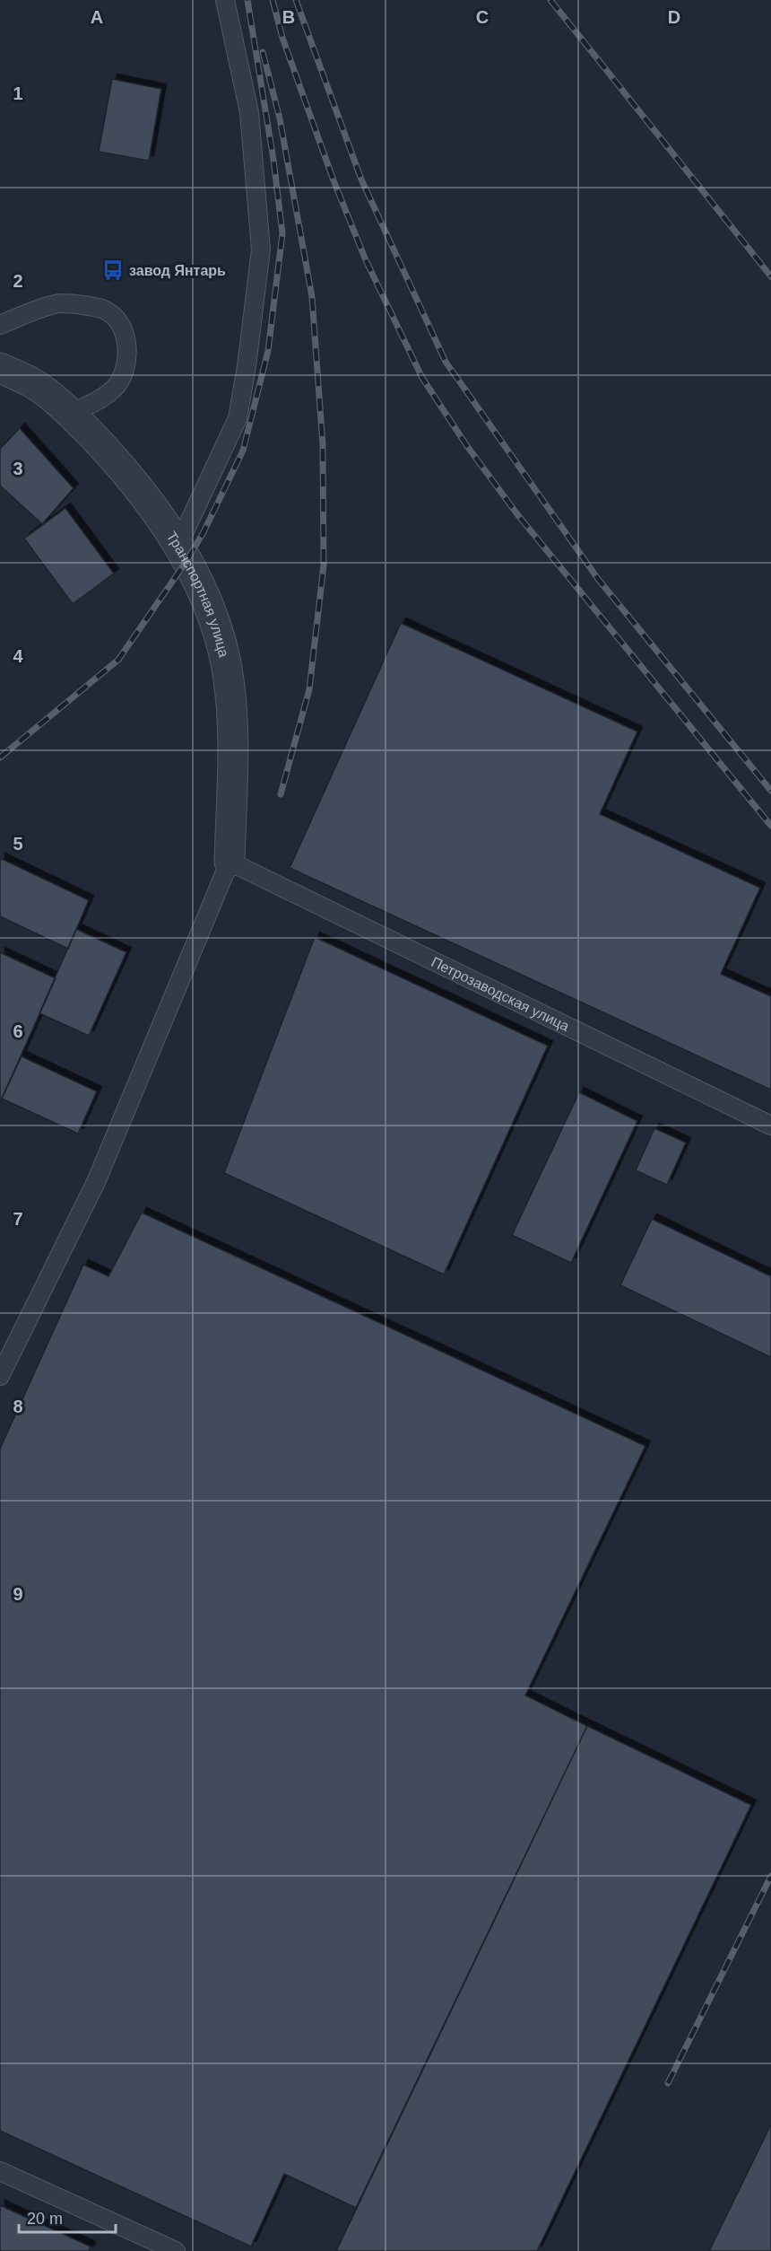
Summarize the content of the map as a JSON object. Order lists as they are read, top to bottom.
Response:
{
  "streets": {
    "street": ["Транспортная улица"],
    "lane": ["Петрозаводская улица"]
  },
  "crossings": [
    ["Транспортная улица", "Петрозаводская улица"]
  ],
  "places": {
    "bus stop": ["завод Янтарь"]
  },
  "scale_bar": "20 m",
  "grid": {
    "columns": [
      "A",
      "B",
      "C",
      "D"
    ],
    "rows": [
      "1",
      "2",
      "3",
      "4",
      "5",
      "6",
      "7",
      "8",
      "9"
    ]
  }
}
